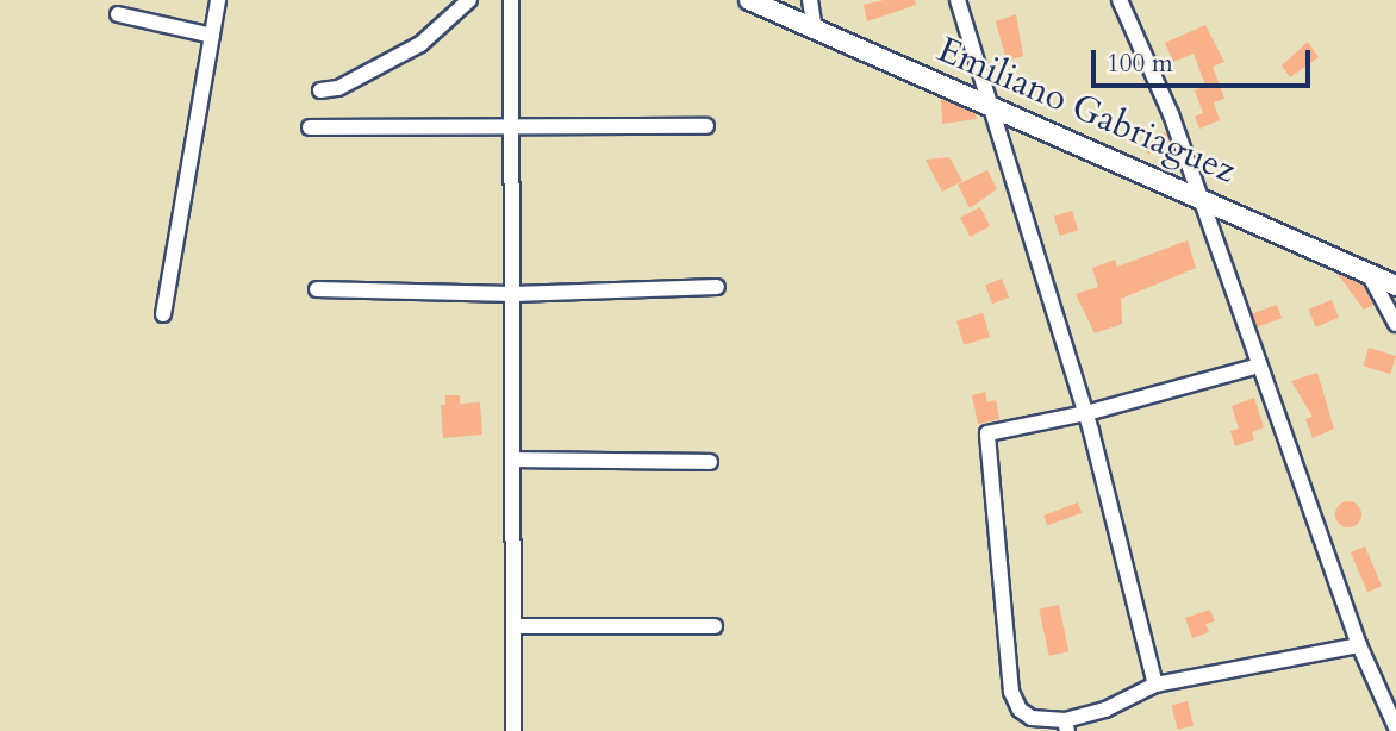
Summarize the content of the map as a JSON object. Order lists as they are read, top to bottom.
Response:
{
  "streets": {
    "main road": ["Emiliano Gabriaguez"]
  },
  "scale_bar": "100 m"
}
